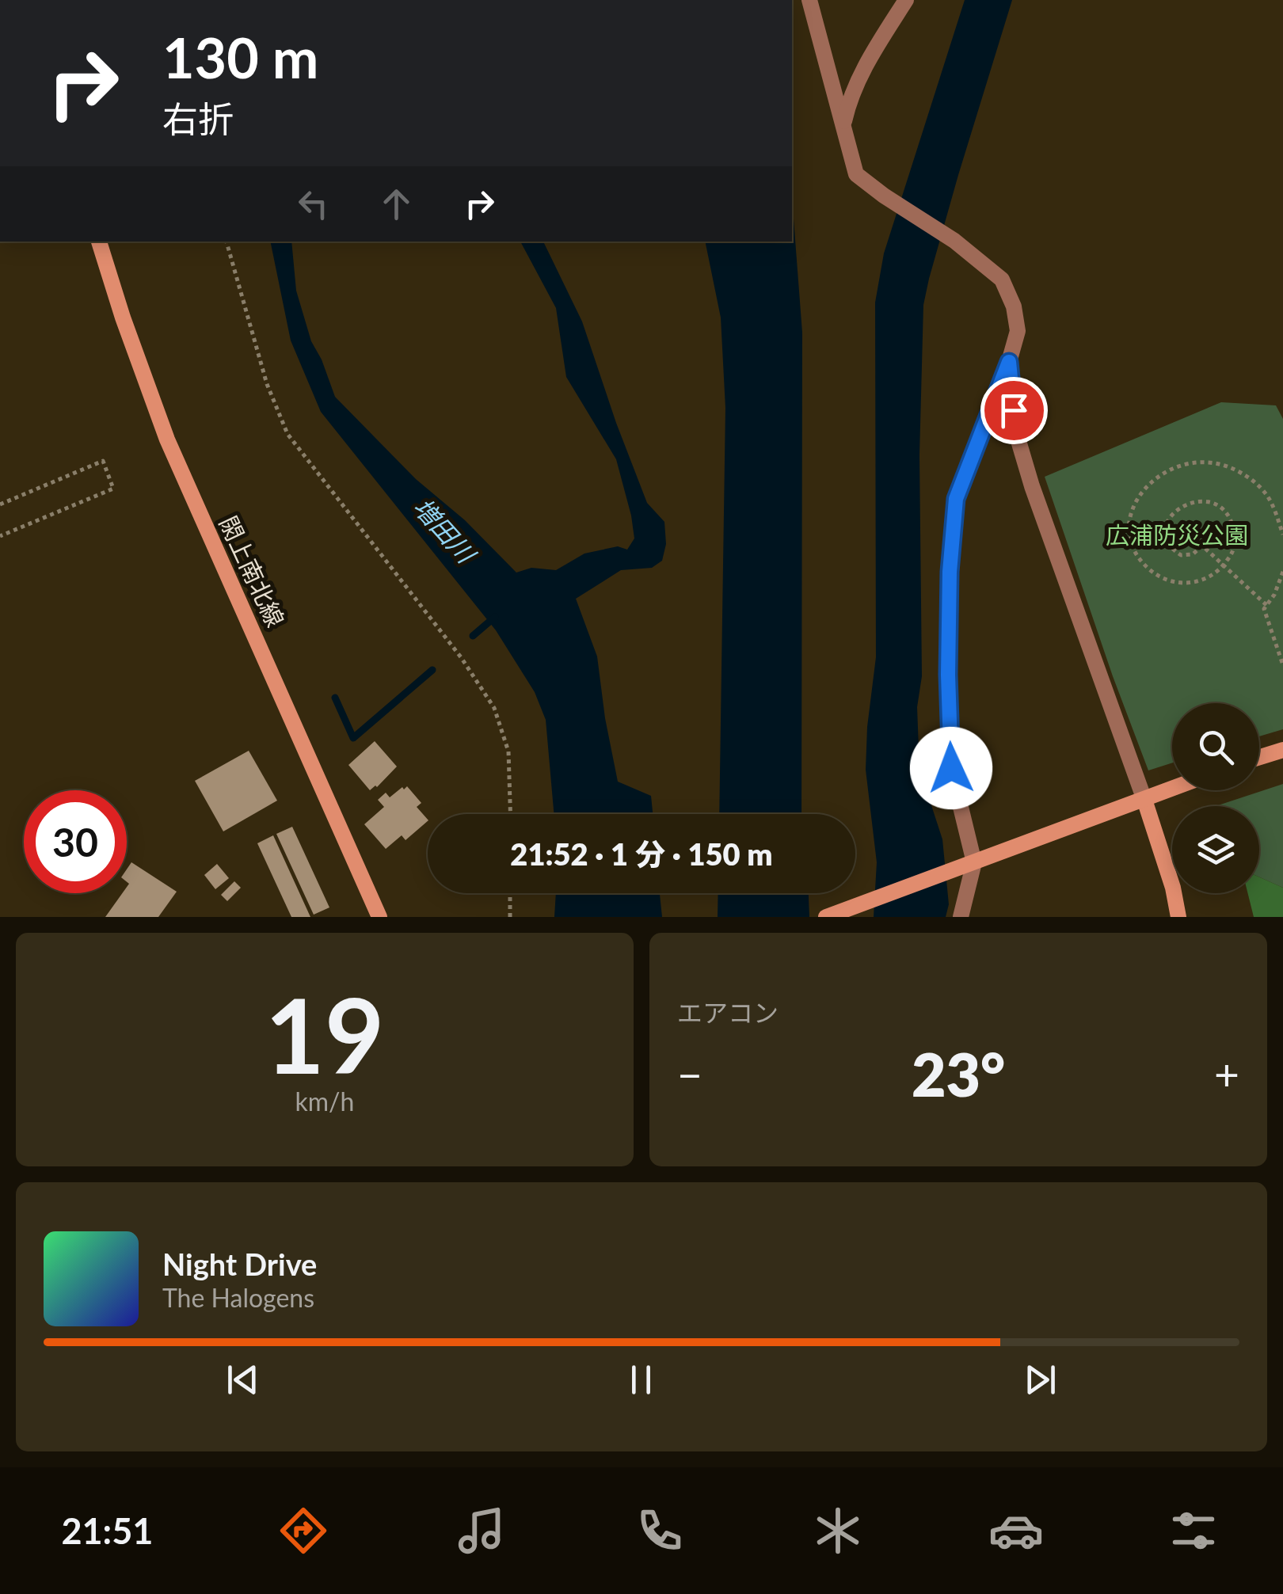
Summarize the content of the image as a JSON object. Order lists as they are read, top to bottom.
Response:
{
  "streets": {
    "street": ["閖上南北線"]
  },
  "water": ["増田川"],
  "parks": ["広浦防災公園"],
  "page": {
    "turn": ["130 m", "右折"],
    "limit": "30",
    "trip": "21:52 · 1 分 · 150 m",
    "tile": [
      ["19", "km/h"],
      "エアコン"
    ],
    "heat": ["−", "23°", "+"],
    "song": ["Night Drive", "The Halogens"],
    "tabs": "21:51"
  }
}
